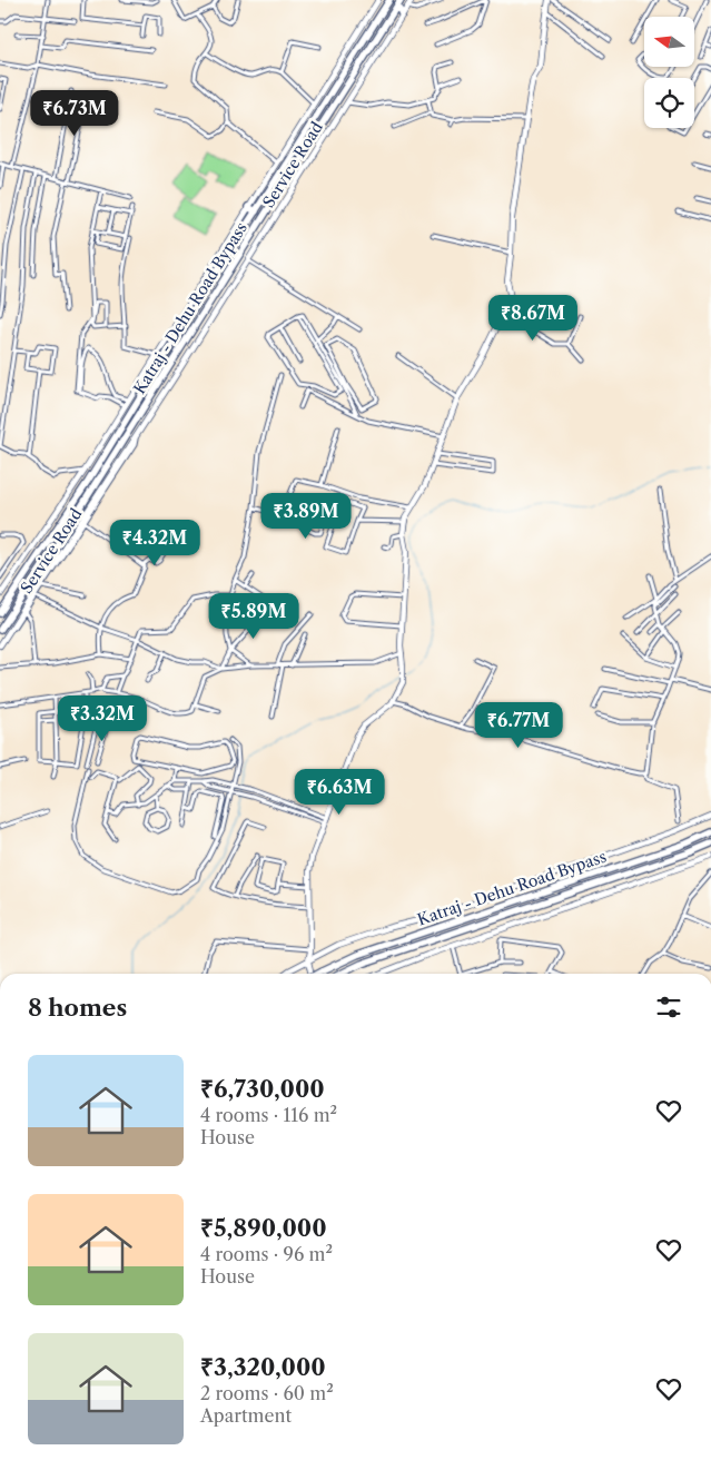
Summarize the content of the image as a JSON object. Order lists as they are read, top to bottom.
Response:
{
  "streets": {
    "highway": ["Katraj - Dehu Road Bypass"],
    "street": ["Service Road"]
  },
  "north": "left",
  "page": {
    "price": [
      "₹6.73M",
      "₹8.67M",
      "₹3.89M",
      "₹4.32M",
      "₹5.89M",
      "₹3.32M",
      "₹6.77M",
      "₹6.63M"
    ],
    "heading": "8 homes",
    "list": [
      {
        "name": "₹6,730,000",
        "note": "4 rooms · 116 m² · House"
      },
      {
        "name": "₹5,890,000",
        "note": "4 rooms · 96 m² · House"
      },
      {
        "name": "₹3,320,000",
        "note": "2 rooms · 60 m² · Apartment"
      }
    ]
  }
}
